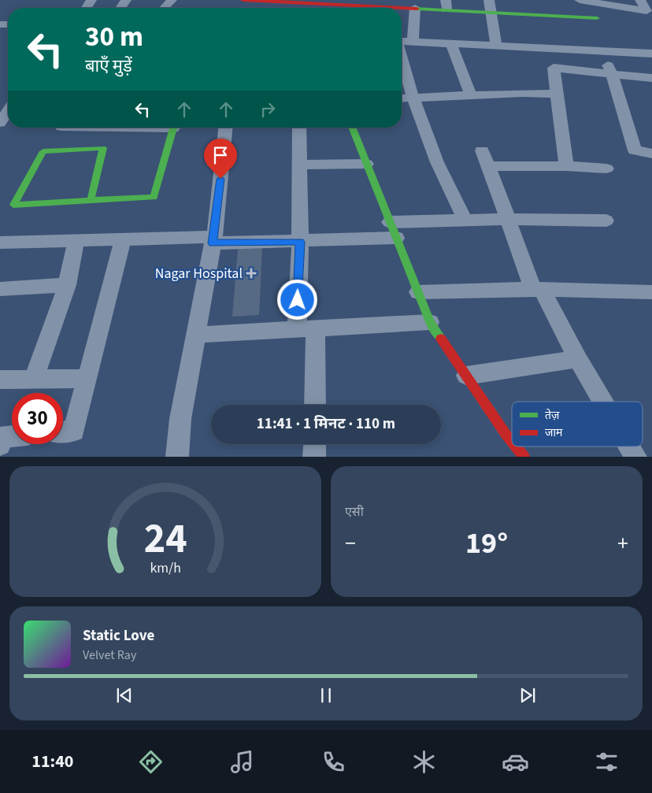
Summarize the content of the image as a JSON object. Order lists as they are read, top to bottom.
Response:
{
  "places": {
    "health": ["Nagar Hospital"]
  },
  "legend": ["तेज़", "जाम"],
  "page": {
    "turn": ["30 m", "बाएँ मुड़ें"],
    "limit": "30",
    "trip": "11:41 · 1 मिनट · 110 m",
    "tile": "एसी",
    "heat": ["−", "19°", "+"],
    "song": ["Static Love", "Velvet Ray"],
    "tabs": "11:40",
    "gauge": ["24", "km/h"]
  }
}
